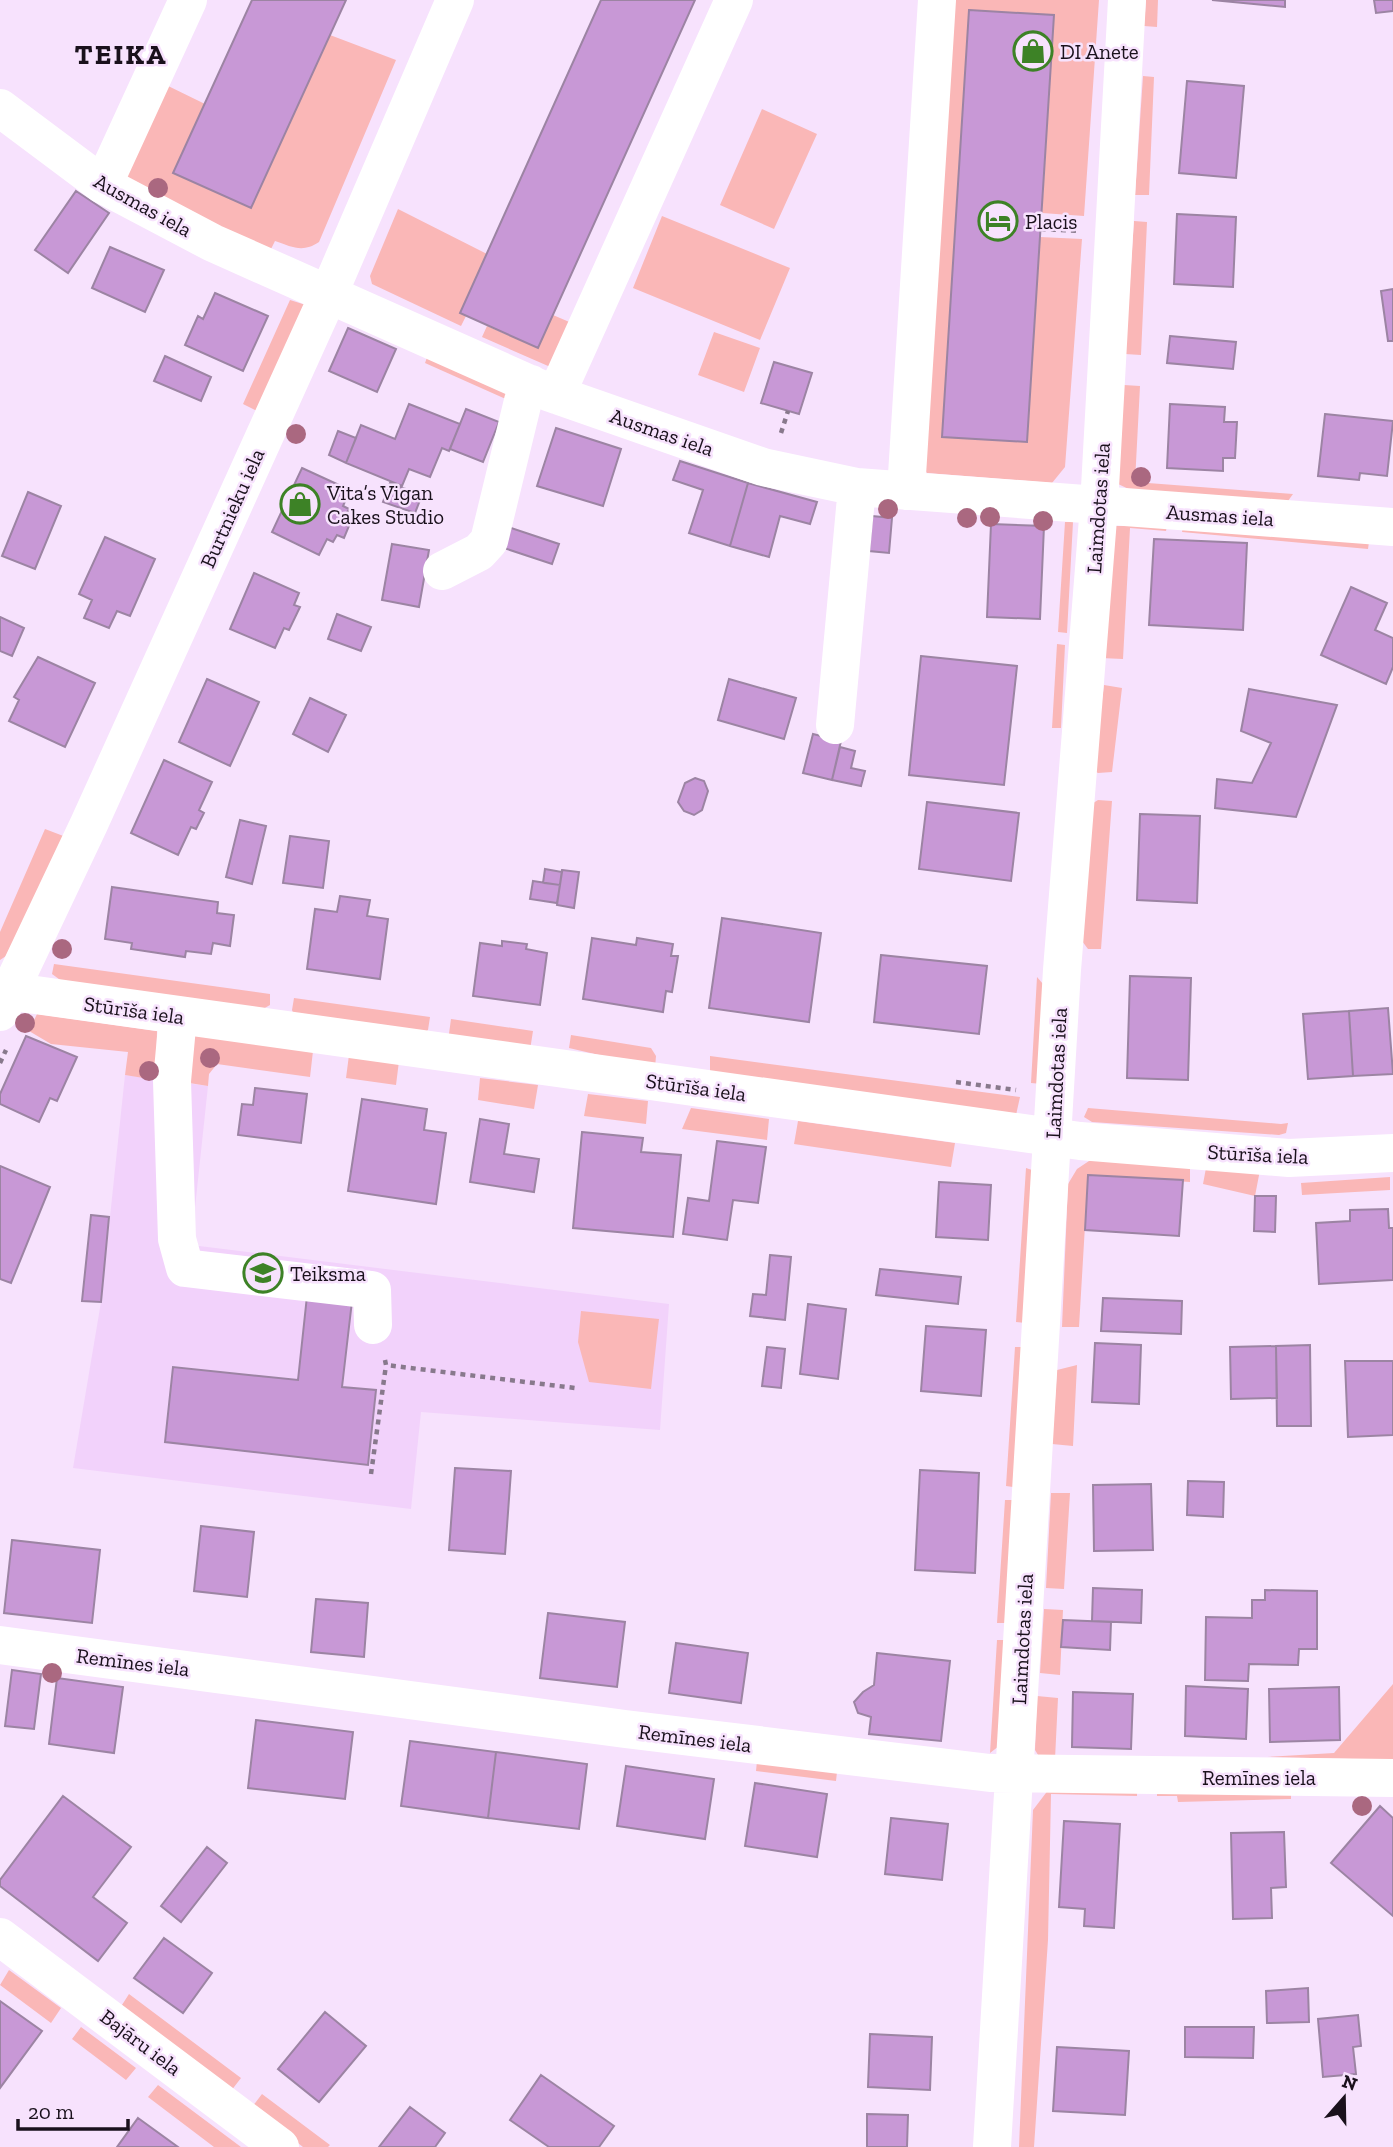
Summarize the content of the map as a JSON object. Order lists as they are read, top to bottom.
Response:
{
  "streets": {
    "street": [
      "Ausmas iela",
      "Burtnieku iela",
      "Laimdotas iela",
      "Stūrīša iela",
      "Remīnes iela",
      "Bajāru iela"
    ]
  },
  "crossings": [
    ["Ausmas iela", "Burtnieku iela"],
    ["Ausmas iela", "Laimdotas iela"],
    ["Burtnieku iela", "Stūrīša iela"],
    ["Laimdotas iela", "Stūrīša iela"],
    ["Laimdotas iela", "Remīnes iela"]
  ],
  "districts": ["TEIKA"],
  "places": {
    "shop": ["DI Anete", "Vita’s Vigan Cakes Studio"],
    "hotel": ["Placis"],
    "school or university": ["Teiksma"]
  },
  "scale_bar": "20 m",
  "north": "top"
}
